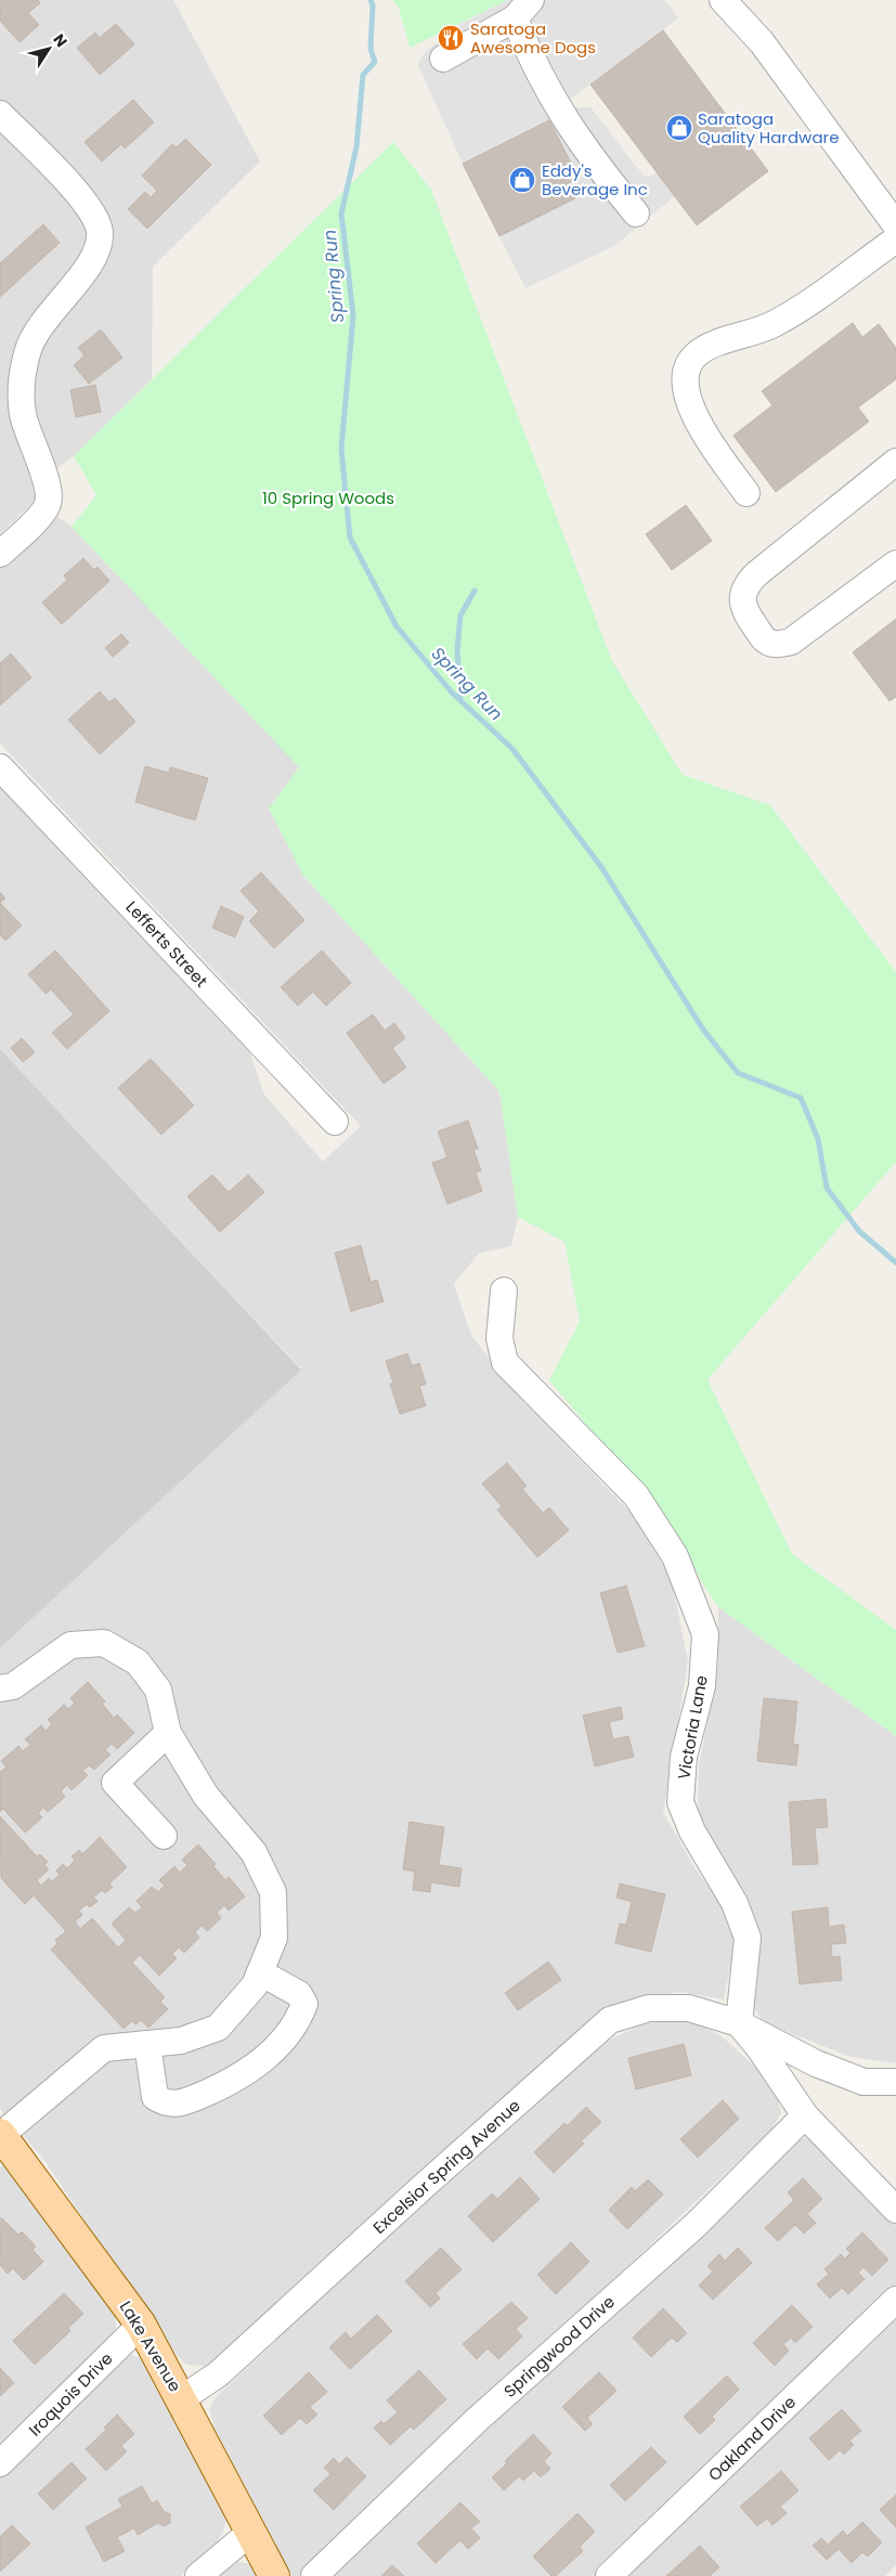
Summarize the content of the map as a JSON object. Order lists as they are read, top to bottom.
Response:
{
  "streets": {
    "main road": ["Lake Avenue"],
    "street": [
      "Lefferts Street",
      "Victoria Lane",
      "Excelsior Spring Avenue",
      "Springwood Drive",
      "Iroquois Drive",
      "Oakland Drive"
    ]
  },
  "crossings": [
    ["Victoria Lane", "Excelsior Spring Avenue"],
    ["Excelsior Spring Avenue", "Lake Avenue"],
    ["Lake Avenue", "Iroquois Drive"]
  ],
  "water": ["Spring Run"],
  "parks": ["10 Spring Woods"],
  "places": {
    "restaurant": ["Saratoga Awesome Dogs"],
    "shop": ["Saratoga Quality Hardware", "Eddy's Beverage Inc"]
  },
  "north": "top right"
}
